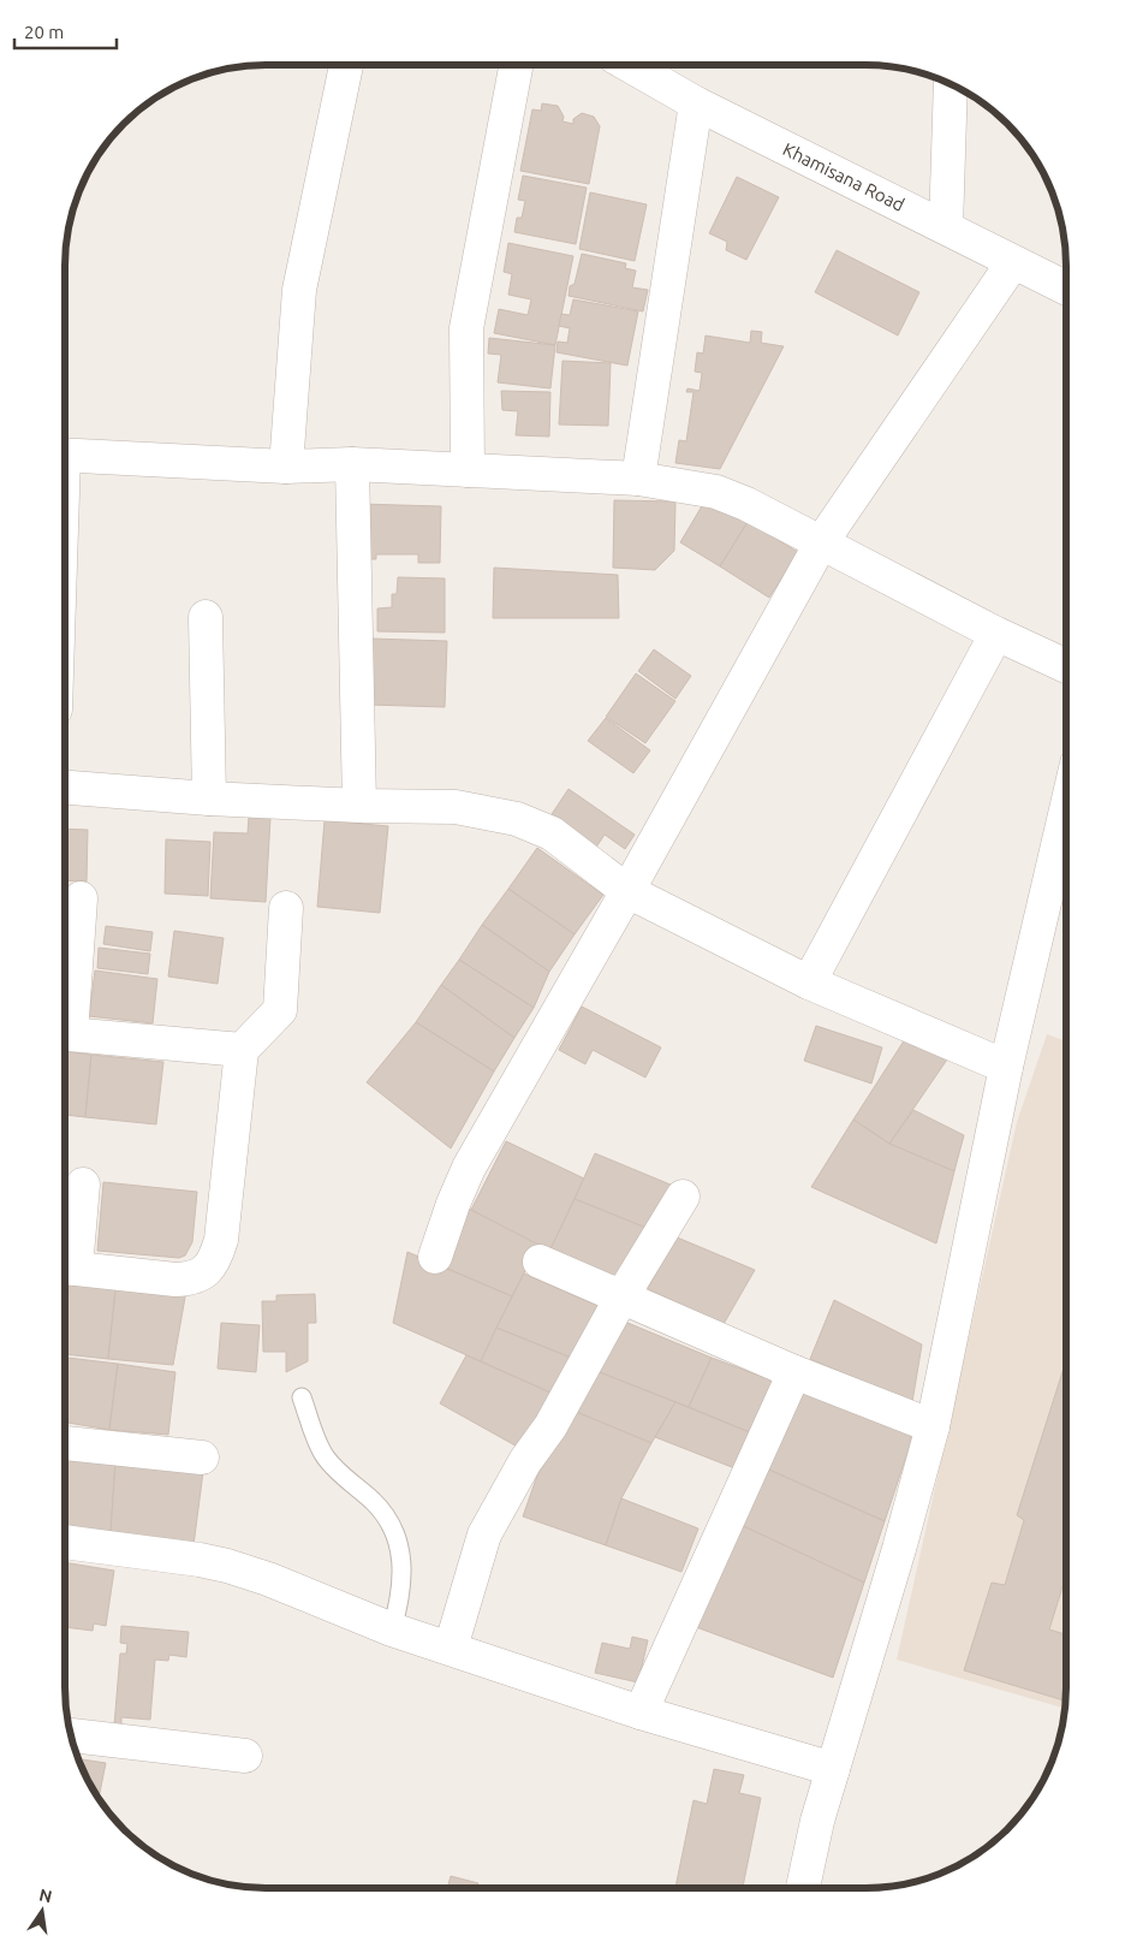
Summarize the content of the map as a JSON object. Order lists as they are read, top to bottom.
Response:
{
  "streets": {
    "street": ["Khamisana Road"]
  },
  "scale_bar": "20 m",
  "north": "top"
}
